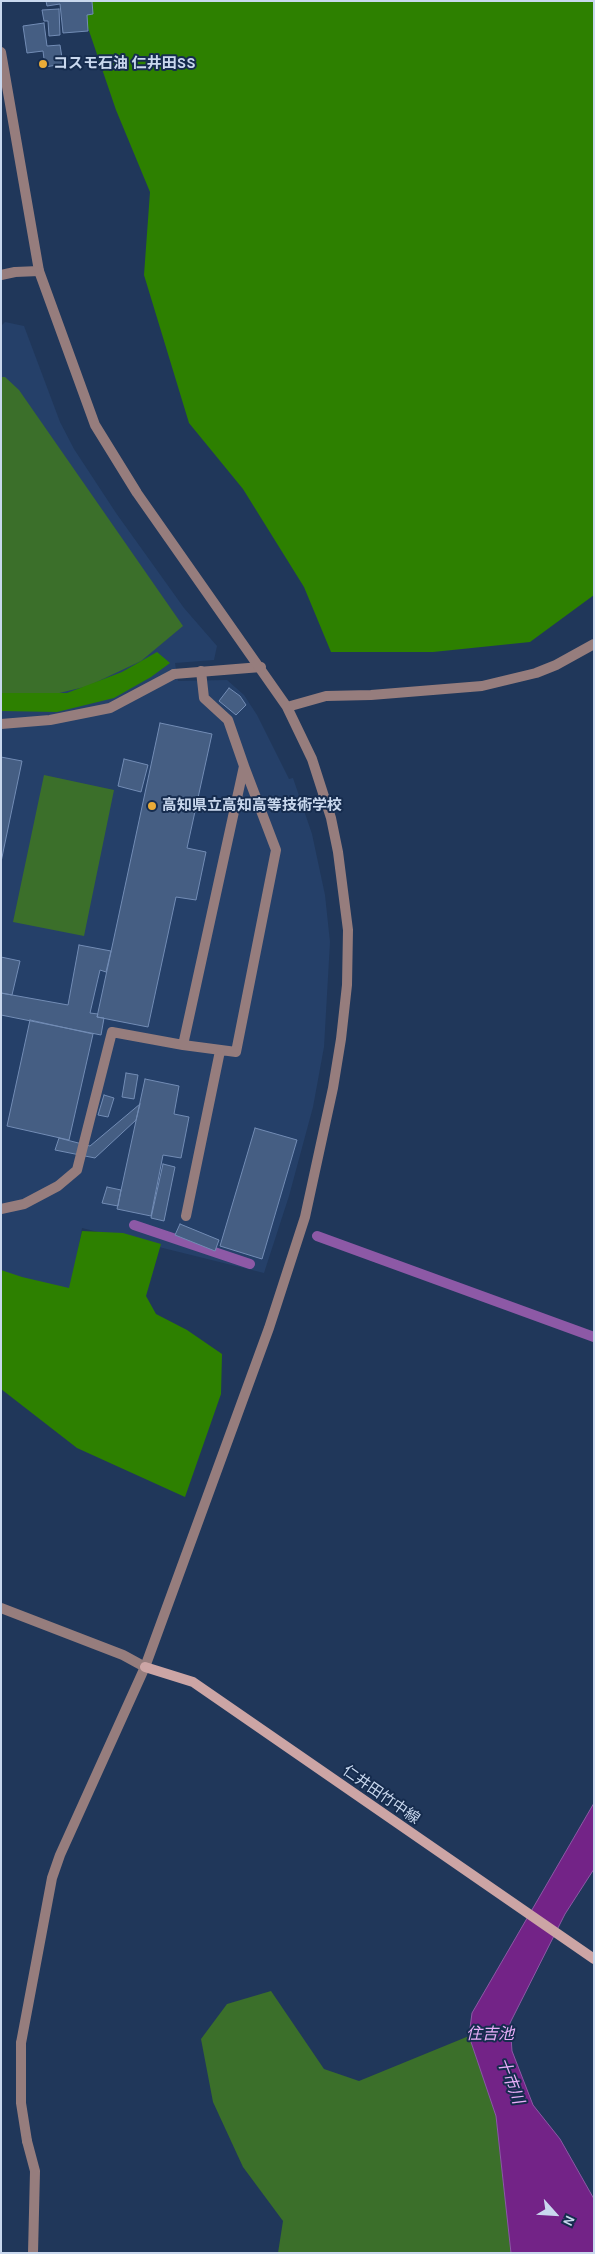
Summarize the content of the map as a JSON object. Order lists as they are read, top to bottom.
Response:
{
  "streets": {
    "main road": ["仁井田竹中線"]
  },
  "water": ["住吉池", "十市川"],
  "places": ["コスモ石油 仁井田SS", "高知県立高知高等技術学校"],
  "north": "bottom right"
}
